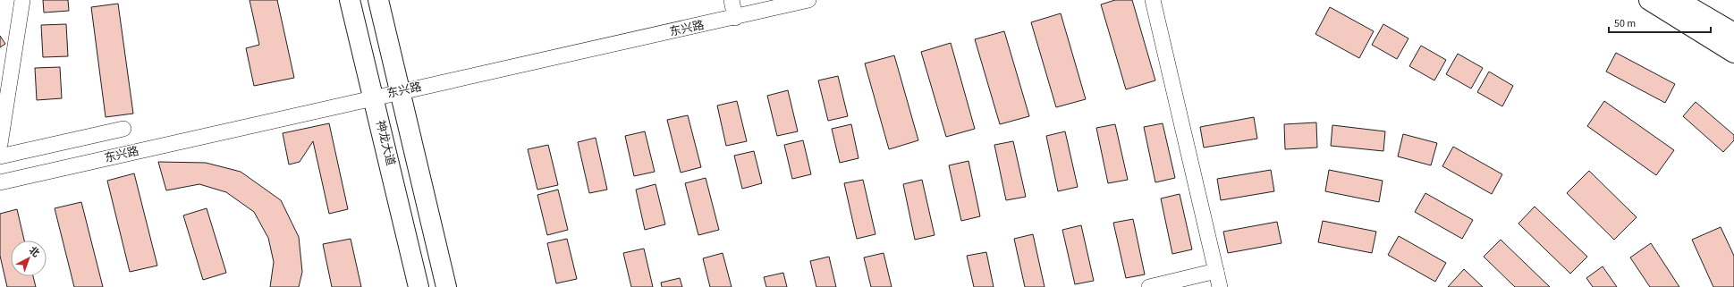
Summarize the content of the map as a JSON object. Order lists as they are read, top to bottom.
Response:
{
  "streets": {
    "main road": ["神龙大道"],
    "street": ["东兴路"]
  },
  "crossings": [
    ["东兴路", "神龙大道"]
  ],
  "scale_bar": "50 m",
  "north": "top right"
}
